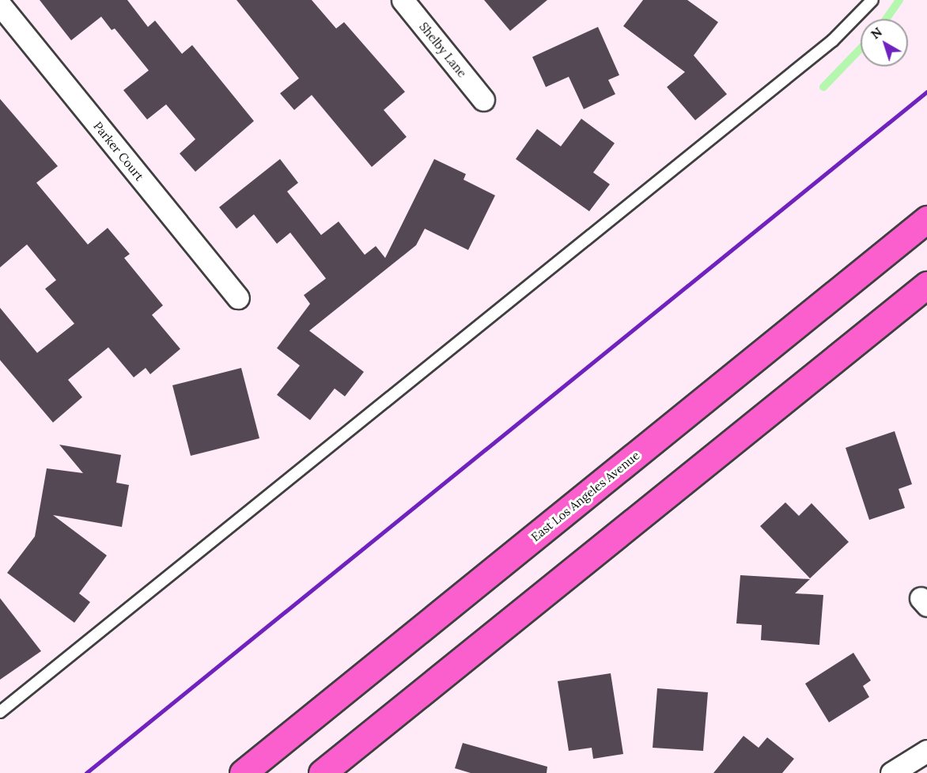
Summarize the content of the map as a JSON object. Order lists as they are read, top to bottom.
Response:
{
  "streets": {
    "main road": ["East Los Angeles Avenue"],
    "street": ["Shelby Lane", "Parker Court"]
  },
  "north": "top left"
}
